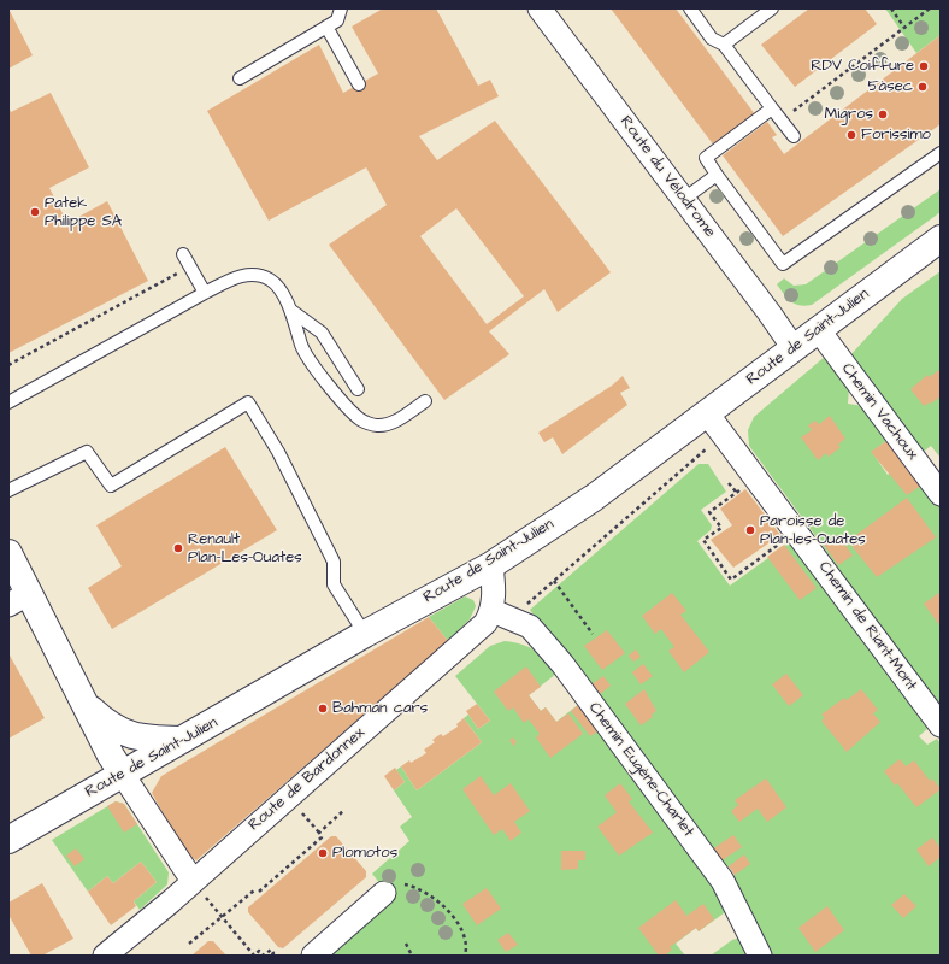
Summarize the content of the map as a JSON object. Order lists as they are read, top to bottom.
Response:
{
  "streets": {
    "main road": ["Route de Saint-Julien"],
    "street": [
      "Route du Vélodrome",
      "Chemin Vachoux",
      "Chemin de Riant-Mont",
      "Chemin Eugène-Charlet",
      "Route de Bardonnex"
    ]
  },
  "crossings": [
    ["Route du Vélodrome", "Route de Saint-Julien"],
    ["Route de Saint-Julien", "Chemin Vachoux"],
    ["Route de Saint-Julien", "Chemin de Riant-Mont"],
    ["Chemin Eugène-Charlet", "Route de Bardonnex"]
  ],
  "places": [
    "RDV Coiffure",
    "5àsec",
    "Migros",
    "Forissimo",
    "Patek Philippe SA",
    "Paroisse de Plan-les-Ouates",
    "Renault Plan-Les-Ouates",
    "Bahman cars",
    "Plomotos"
  ]
}
